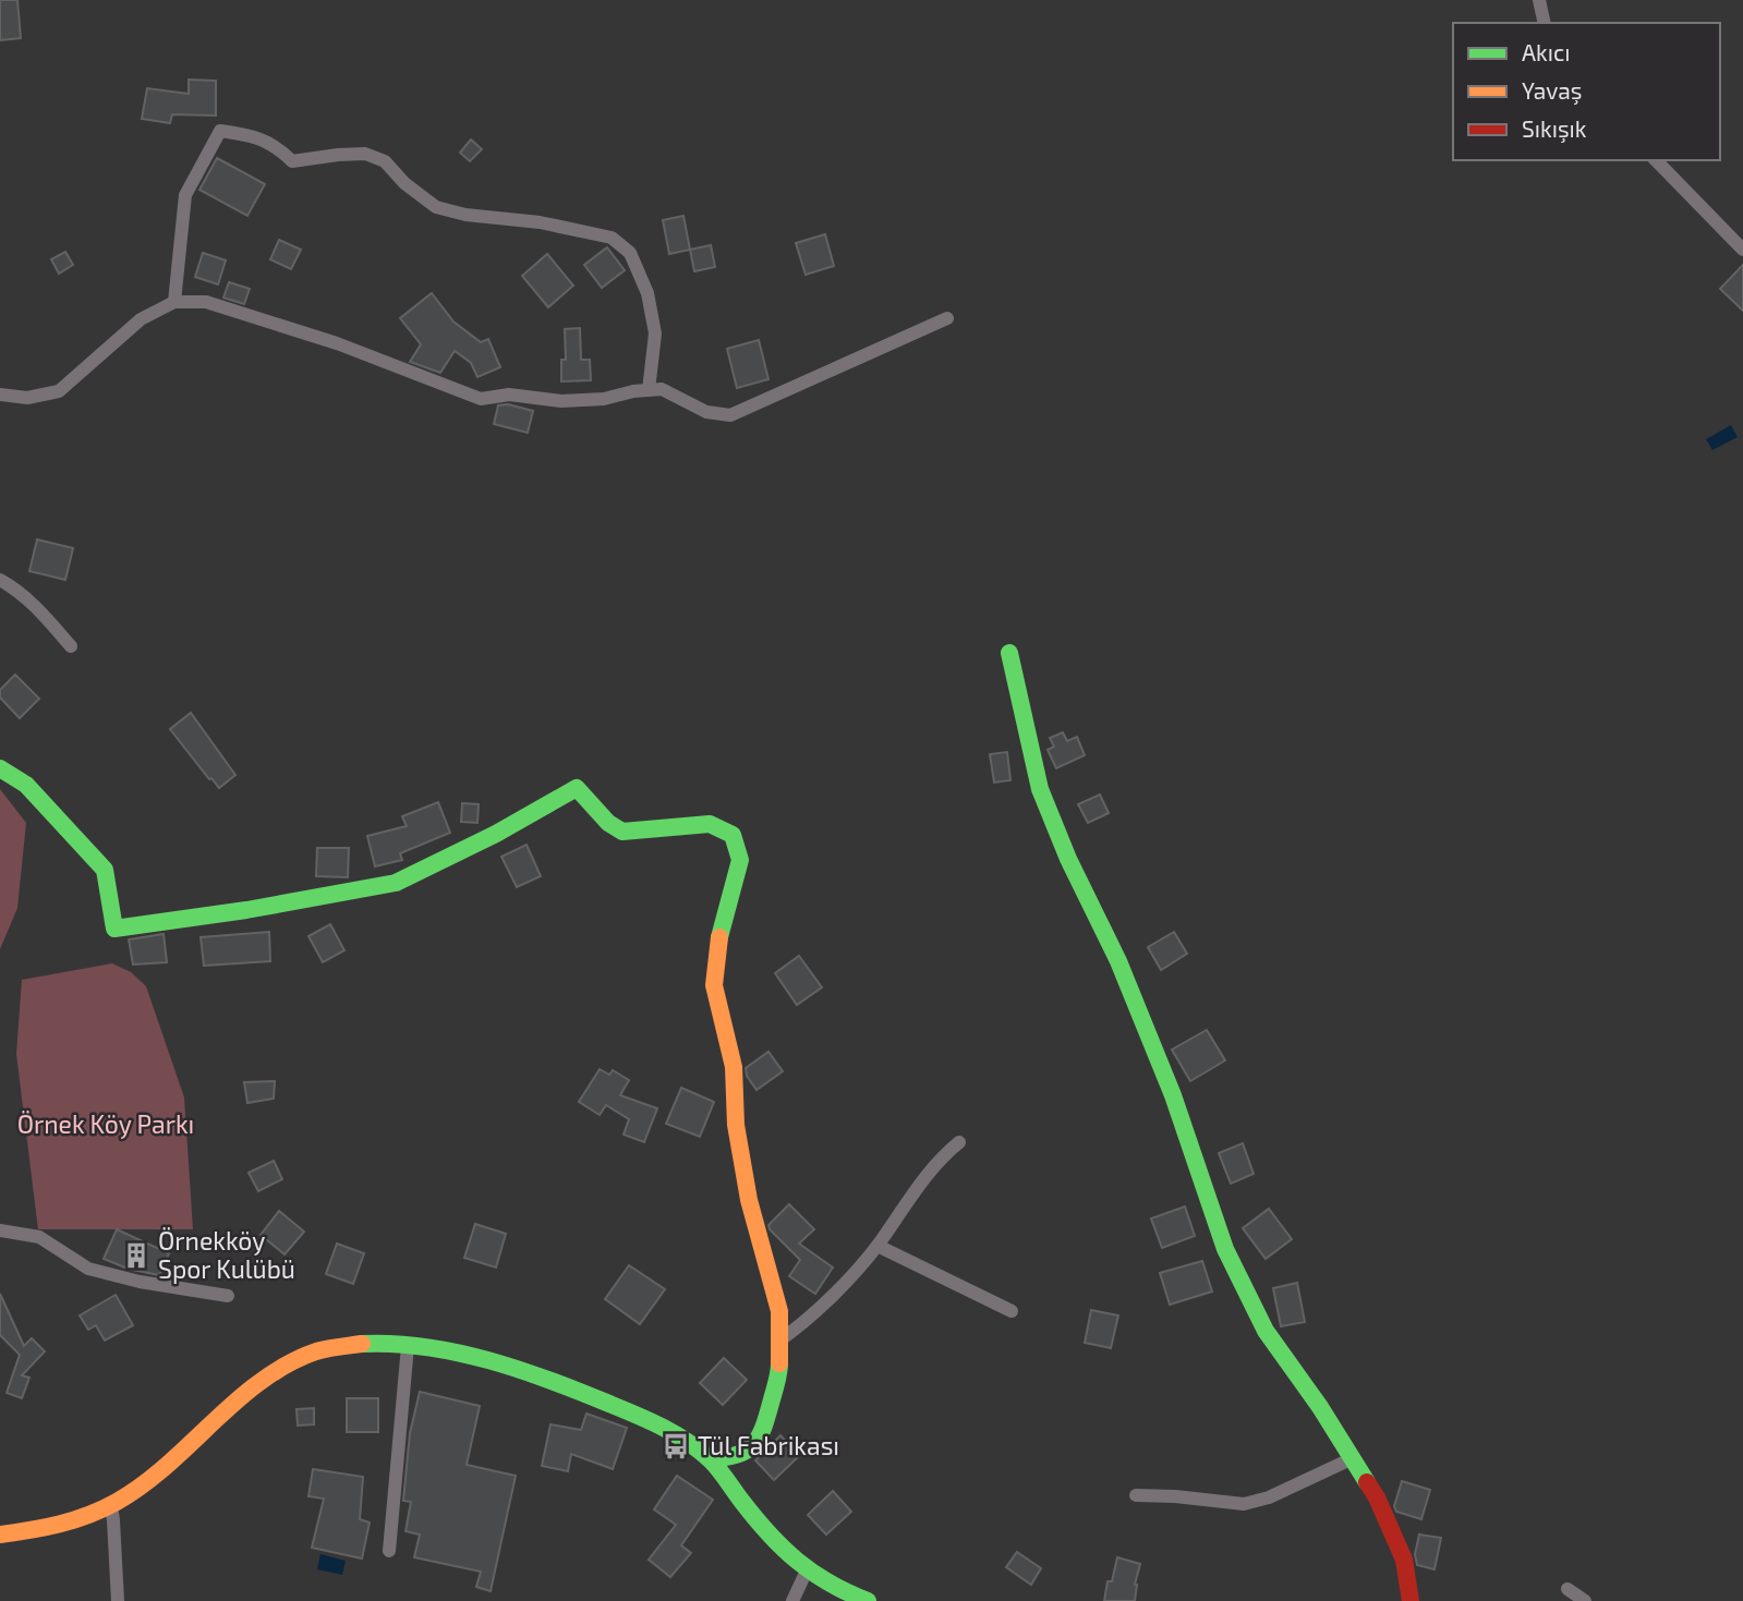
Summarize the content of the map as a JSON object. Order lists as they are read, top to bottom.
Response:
{
  "parks": ["Örnek Köy Parkı"],
  "places": {
    "building": ["Örnekköy Spor Kulübü"],
    "bus stop": ["Tül Fabrikası"]
  },
  "legend": ["Akıcı", "Yavaş", "Sıkışık"]
}
